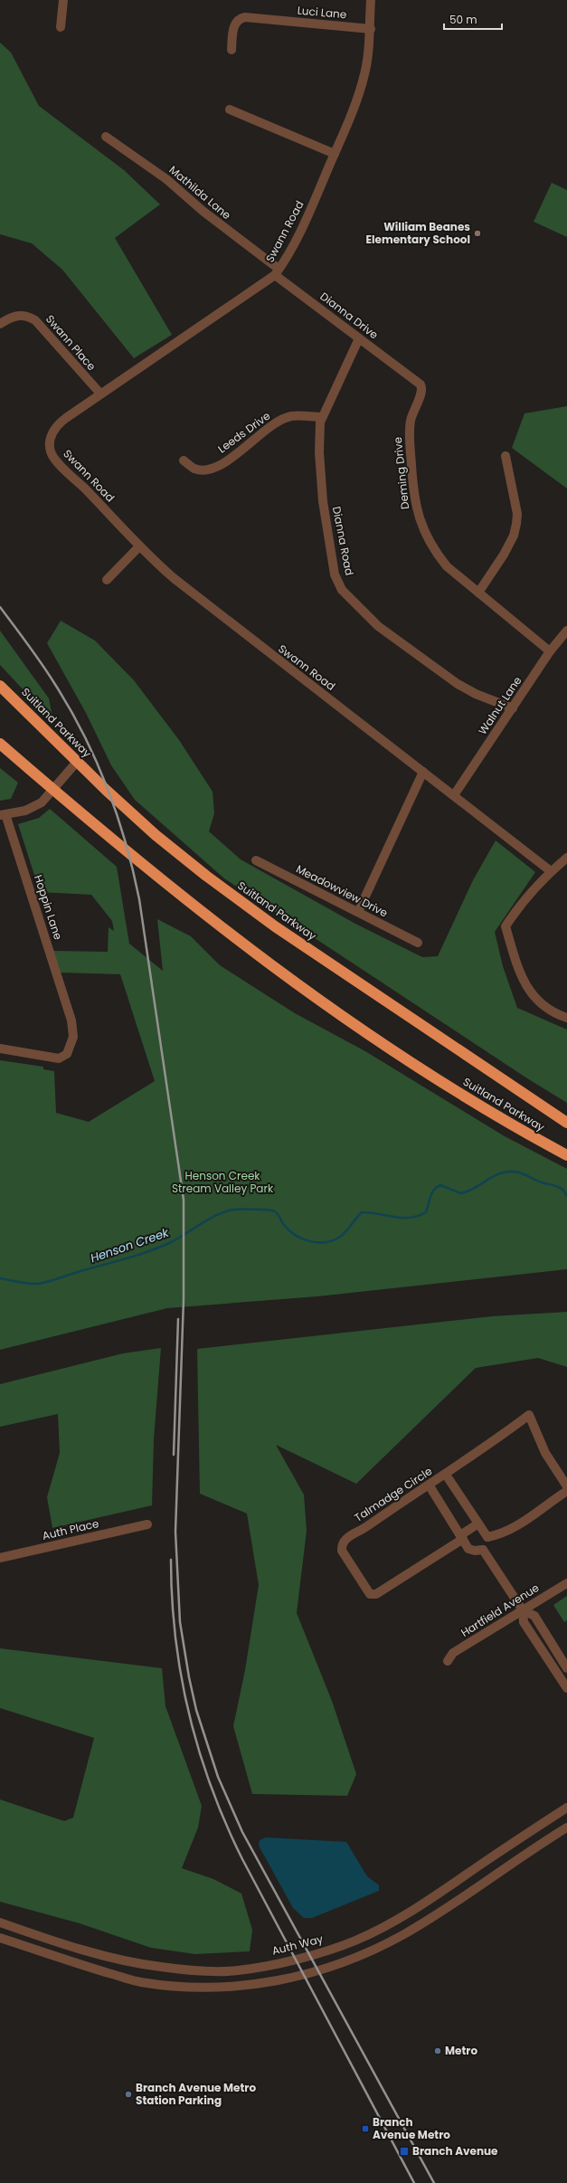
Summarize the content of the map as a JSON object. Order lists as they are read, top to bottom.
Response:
{
  "streets": {
    "highway": ["Suitland Parkway"],
    "street": [
      "Luci Lane",
      "Mathilda Lane",
      "Swann Road",
      "Dianna Drive",
      "Swann Place",
      "Leeds Drive",
      "Deming Drive",
      "Dianna Road",
      "Walnut Lane",
      "Meadowview Drive",
      "Hoppin Lane",
      "Talmadge Circle",
      "Auth Place",
      "Hartfield Avenue",
      "Auth Way"
    ]
  },
  "crossings": [
    ["Luci Lane", "Swann Road"],
    ["Mathilda Lane", "Swann Road"],
    ["Mathilda Lane", "Dianna Drive"],
    ["Swann Road", "Dianna Drive"],
    ["Swann Road", "Swann Place"],
    ["Swann Road", "Walnut Lane"],
    ["Dianna Drive", "Deming Drive"],
    ["Dianna Drive", "Dianna Road"],
    ["Leeds Drive", "Dianna Road"],
    ["Deming Drive", "Walnut Lane"],
    ["Dianna Road", "Walnut Lane"]
  ],
  "water": ["Henson Creek"],
  "parks": ["Henson Creek Stream Valley Park"],
  "places": {
    "other": ["William Beanes Elementary School", "Metro", "Branch Avenue Metro Station Parking"],
    "transit": ["Branch Avenue Metro", "Branch Avenue"]
  },
  "scale_bar": "50 m"
}
